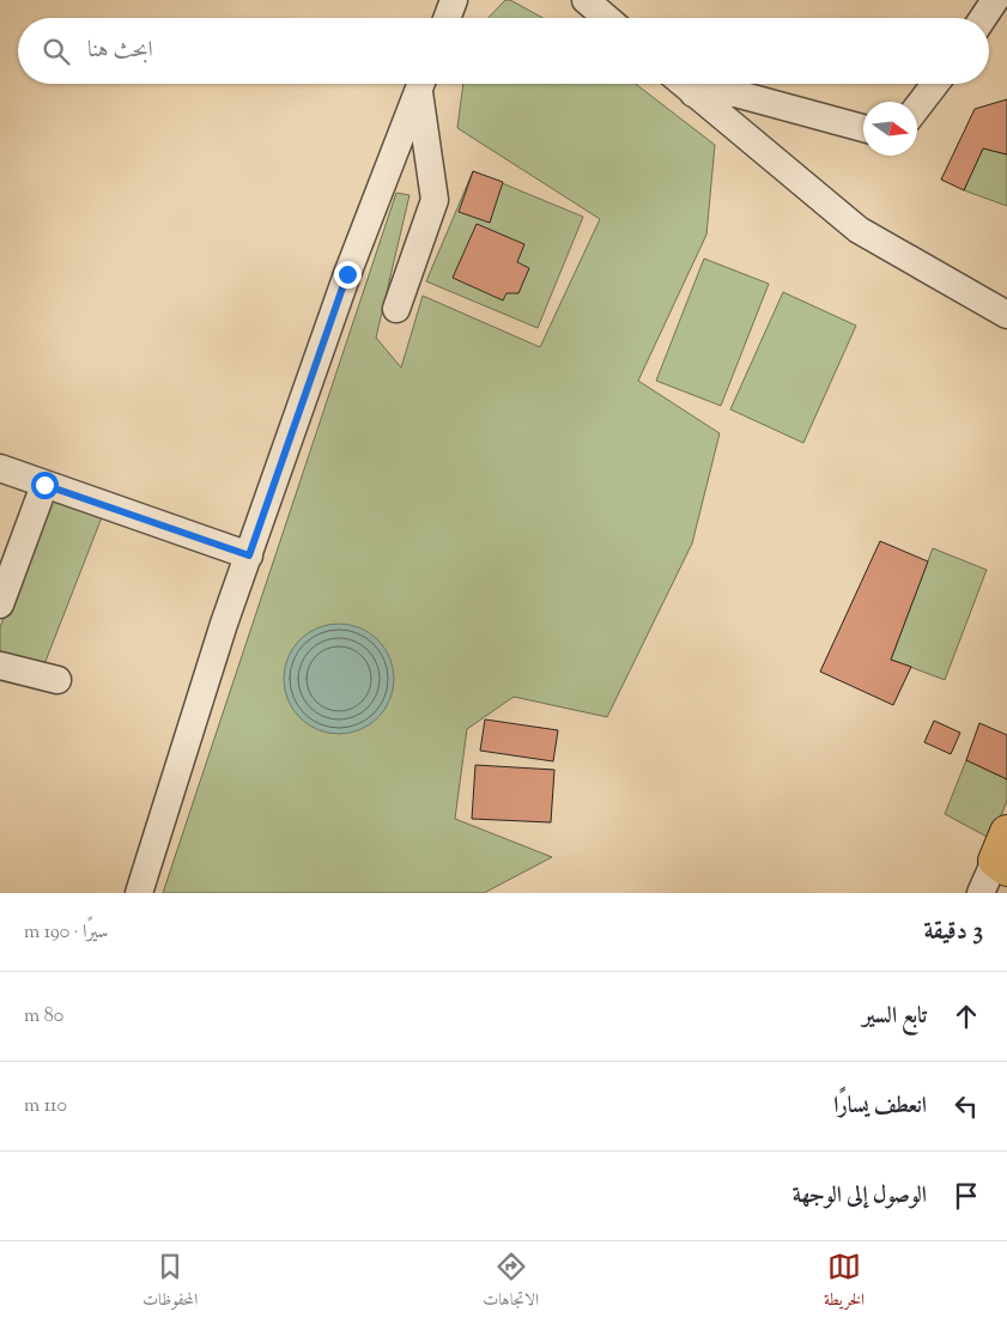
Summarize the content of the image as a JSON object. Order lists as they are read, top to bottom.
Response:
{
  "north": "right",
  "page": {
    "search": "ابحث هنا",
    "heading": ["3 دقيقة", "سيرًا · 190 m"],
    "list": [
      ["تابع السير", "80 m"],
      ["انعطف يسارًا", "110 m"],
      "الوصول إلى الوجهة"
    ],
    "nav": ["الخريطة", "الاتجاهات", "المحفوظات"]
  }
}
